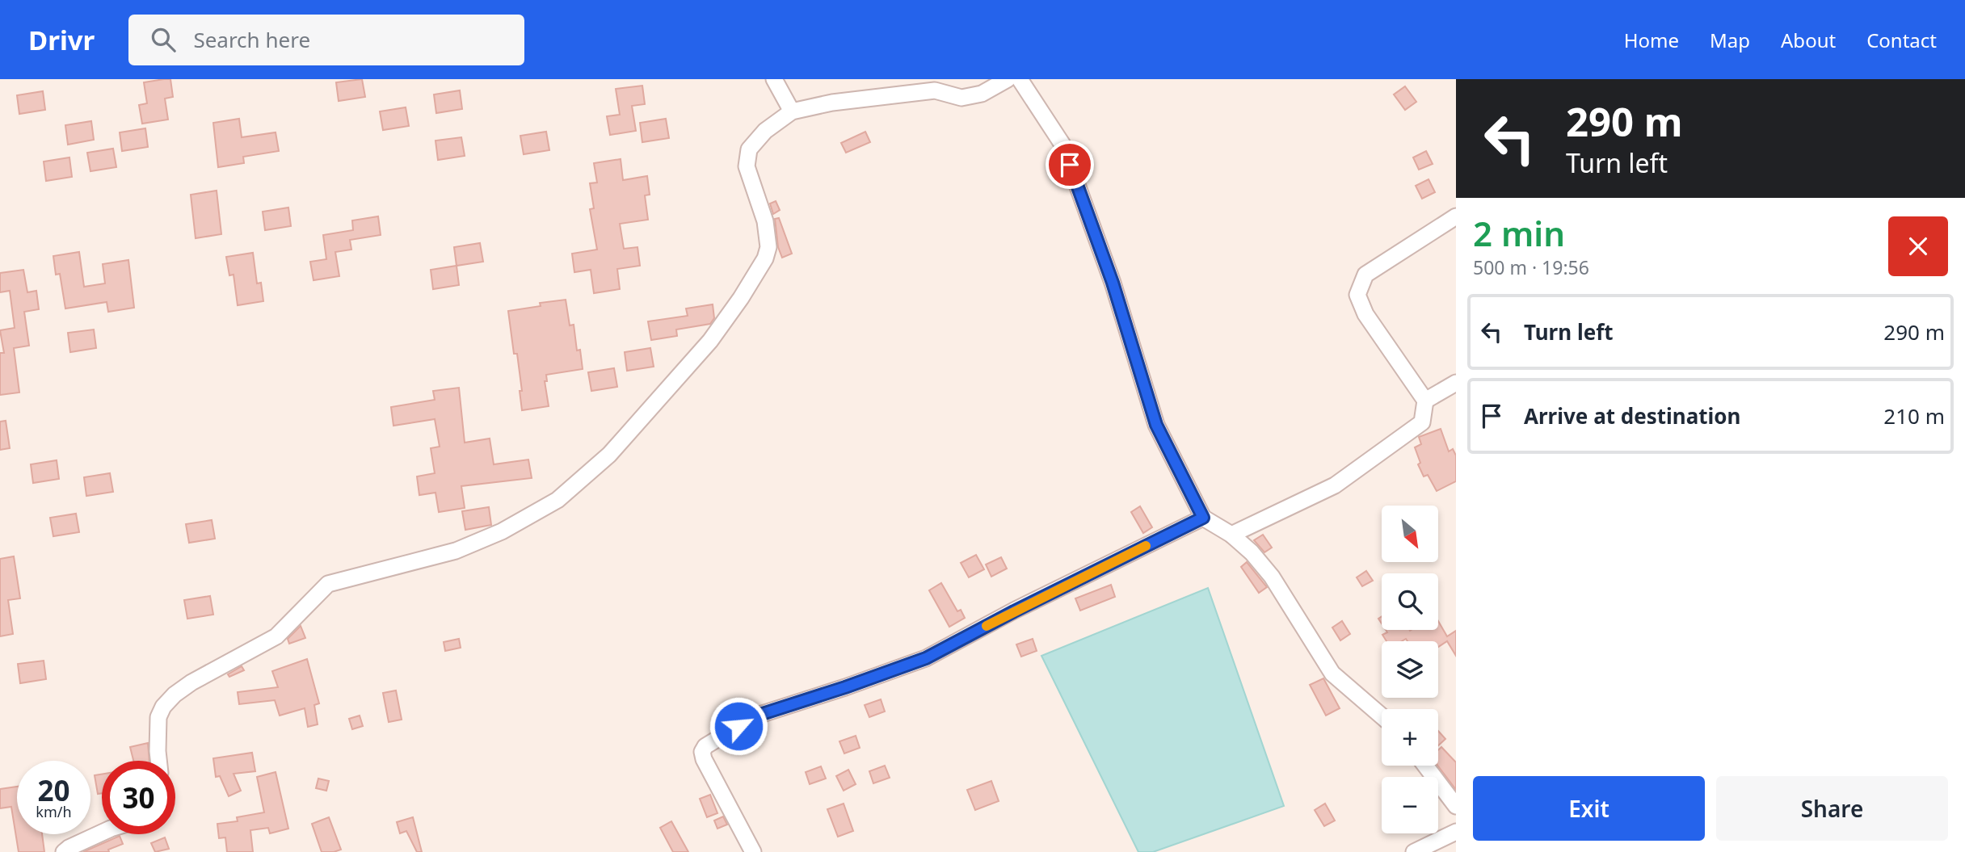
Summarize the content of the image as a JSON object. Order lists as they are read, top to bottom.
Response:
{
  "north": "bottom right",
  "page": {
    "header": "Drivr",
    "search": "Search here",
    "nav": [
      "Home",
      "Map",
      "About",
      "Contact"
    ],
    "turn": ["290 m", "Turn left"],
    "heading": ["2 min", "500 m · 19:56"],
    "list": [
      {
        "name": "Turn left",
        "value": "290 m"
      },
      {
        "name": "Arrive at destination",
        "value": "210 m"
      }
    ],
    "map_buttons": ["+", "−"],
    "speed": "20 km/h",
    "limit": "30",
    "buttons": ["Exit", "Share"]
  }
}
